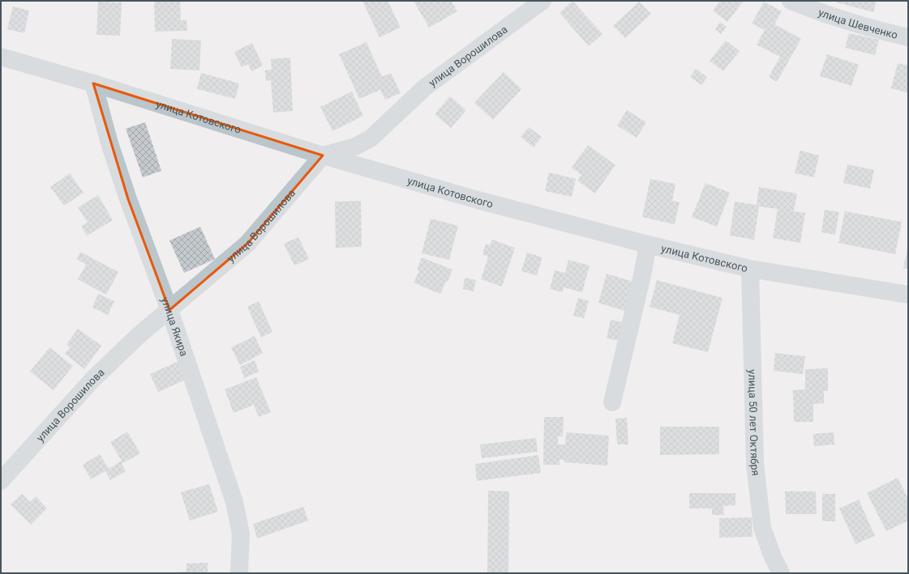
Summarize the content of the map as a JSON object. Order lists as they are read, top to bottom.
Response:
{
  "streets": {
    "street": [
      "улица Шевченко",
      "улица Ворошилова",
      "улица Котовского",
      "улица Якира",
      "улица 50 лет Октября"
    ]
  },
  "crossings": [
    ["улица Ворошилова", "улица Котовского"],
    ["улица Ворошилова", "улица Якира"],
    ["улица Котовского", "улица Якира"],
    ["улица Котовского", "улица 50 лет Октября"]
  ]
}
